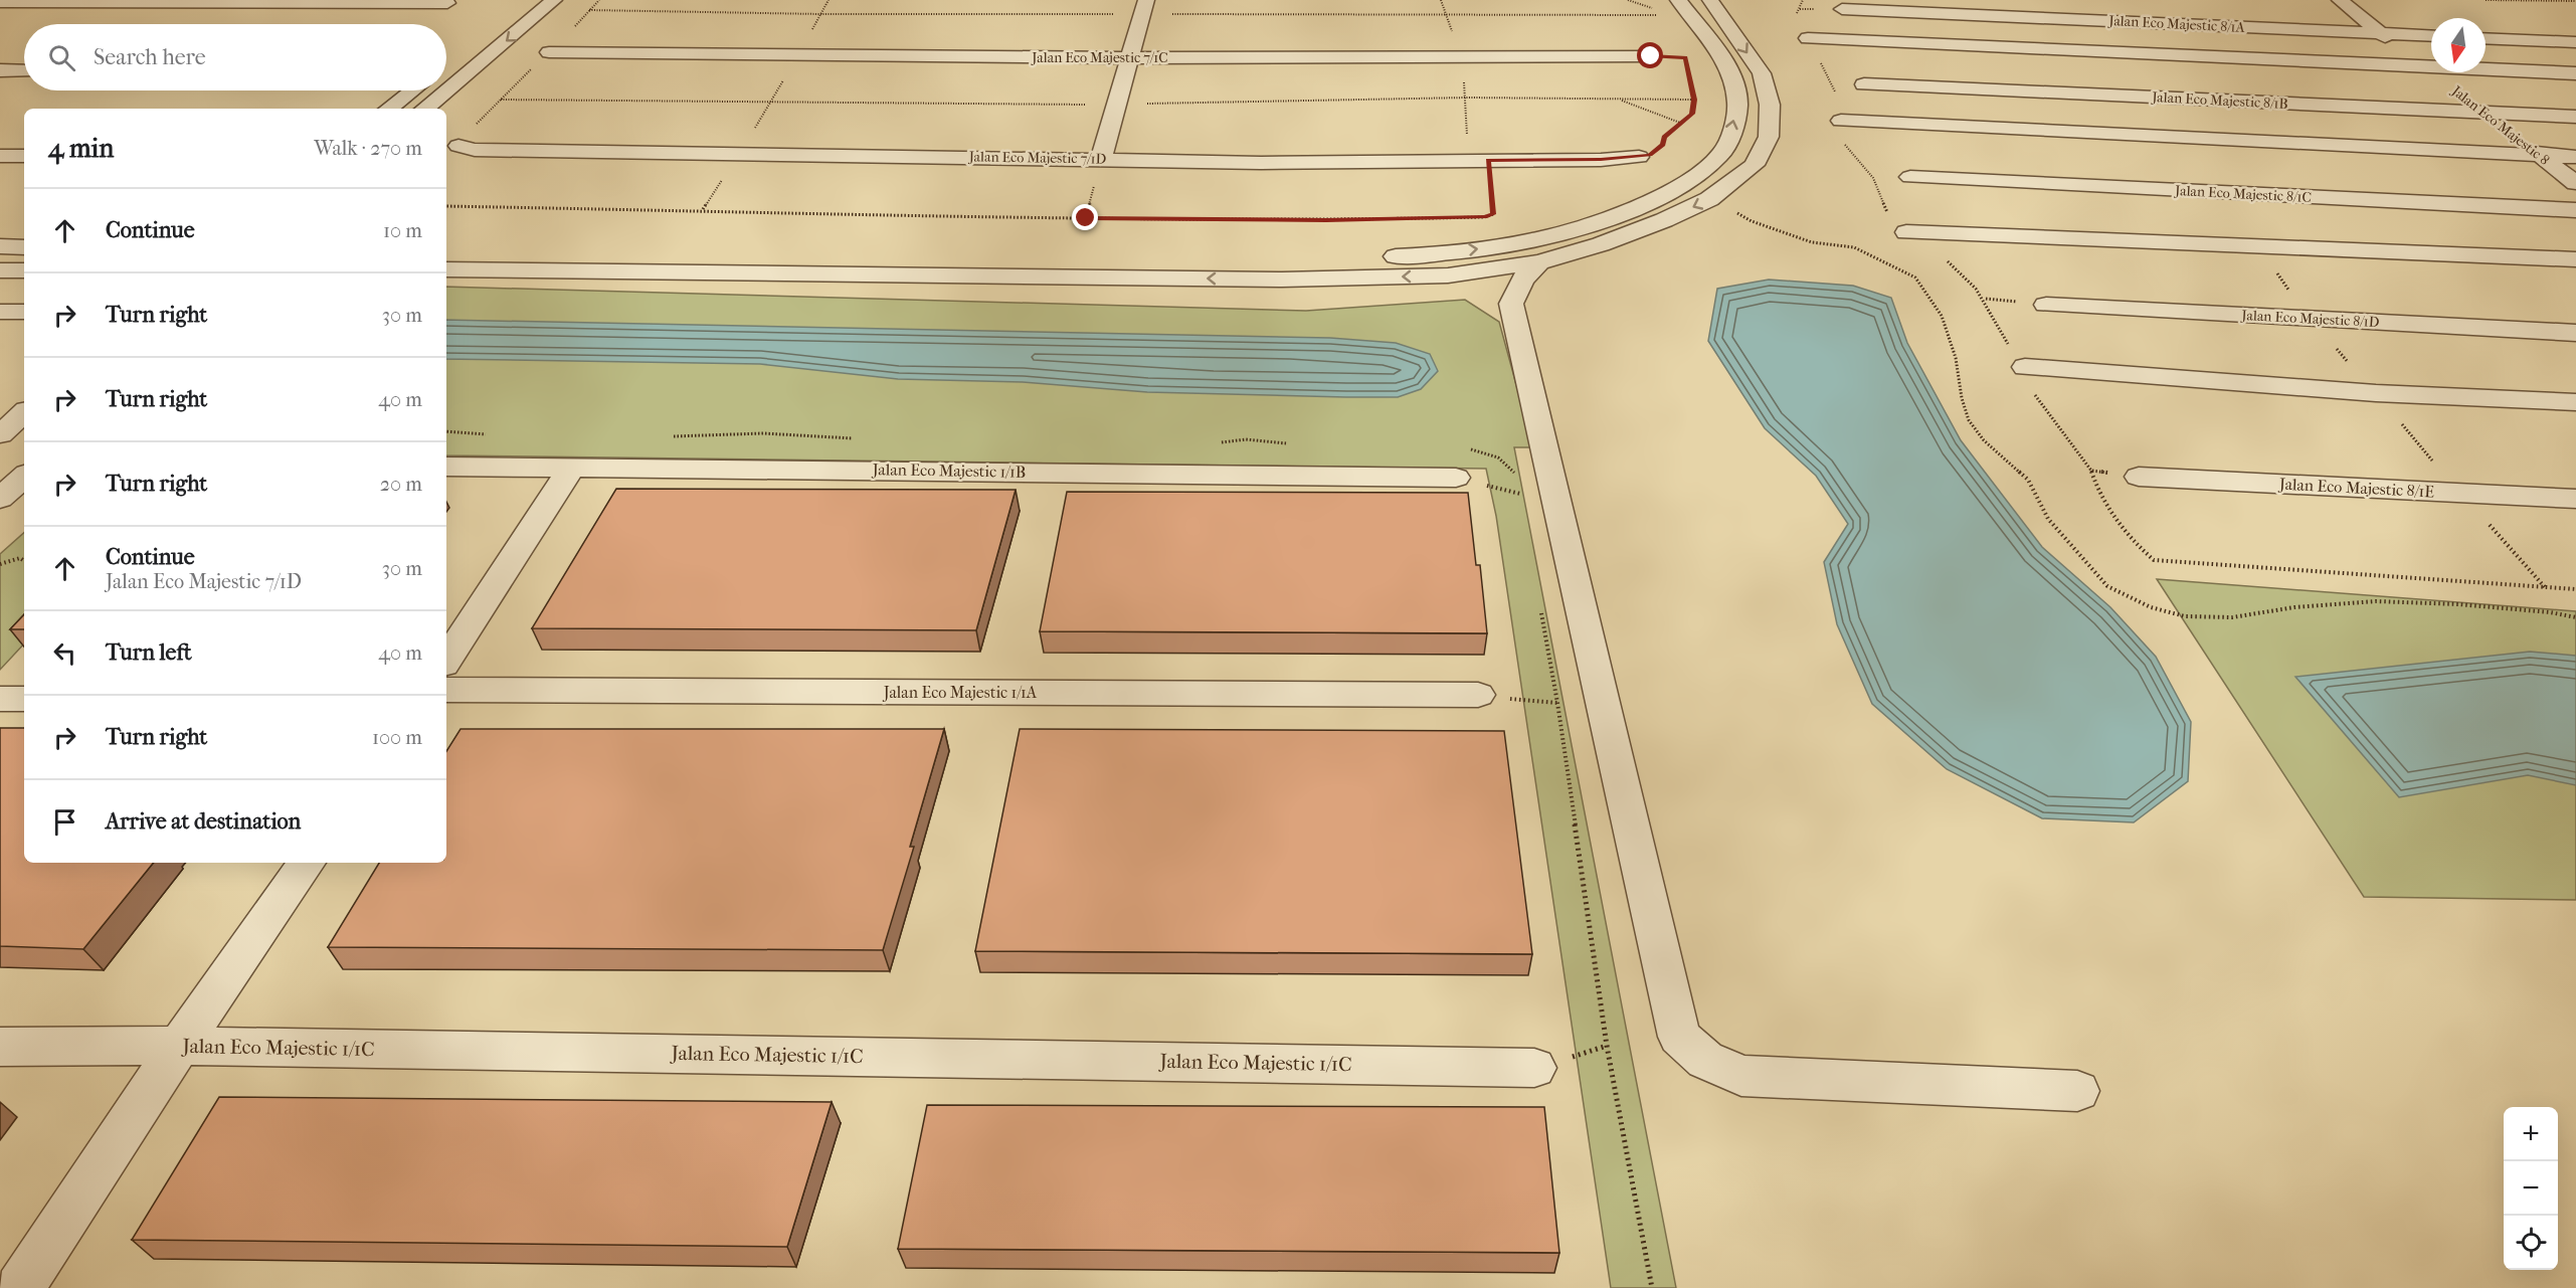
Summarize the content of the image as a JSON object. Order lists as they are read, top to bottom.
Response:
{
  "streets": {
    "street": [
      "Jalan Eco Majestic 8/1A",
      "Jalan Eco Majestic 7/1C",
      "Jalan Eco Majestic 8/1B",
      "Jalan Eco Majestic 8",
      "Jalan Eco Majestic 7/1D",
      "Jalan Eco Majestic 8/1C",
      "Jalan Eco Majestic 8/1D",
      "Jalan Eco Majestic 1/1B",
      "Jalan Eco Majestic 8/1E",
      "Jalan Eco Majestic 1/1A",
      "Jalan Eco Majestic 1/1C"
    ]
  },
  "crossings": [
    ["Jalan Eco Majestic 8/1A", "Jalan Eco Majestic 8"],
    ["Jalan Eco Majestic 8/1B", "Jalan Eco Majestic 8"]
  ],
  "north": "bottom",
  "page": {
    "search": "Search here",
    "heading": ["4 min", "Walk · 270 m"],
    "list": [
      ["Continue", "10 m"],
      ["Turn right", "30 m"],
      ["Turn right", "40 m"],
      ["Turn right", "20 m"],
      ["Continue", "Jalan Eco Majestic 7/1D", "30 m"],
      ["Turn left", "40 m"],
      ["Turn right", "100 m"],
      "Arrive at destination"
    ],
    "map_buttons": ["+", "−"]
  }
}
